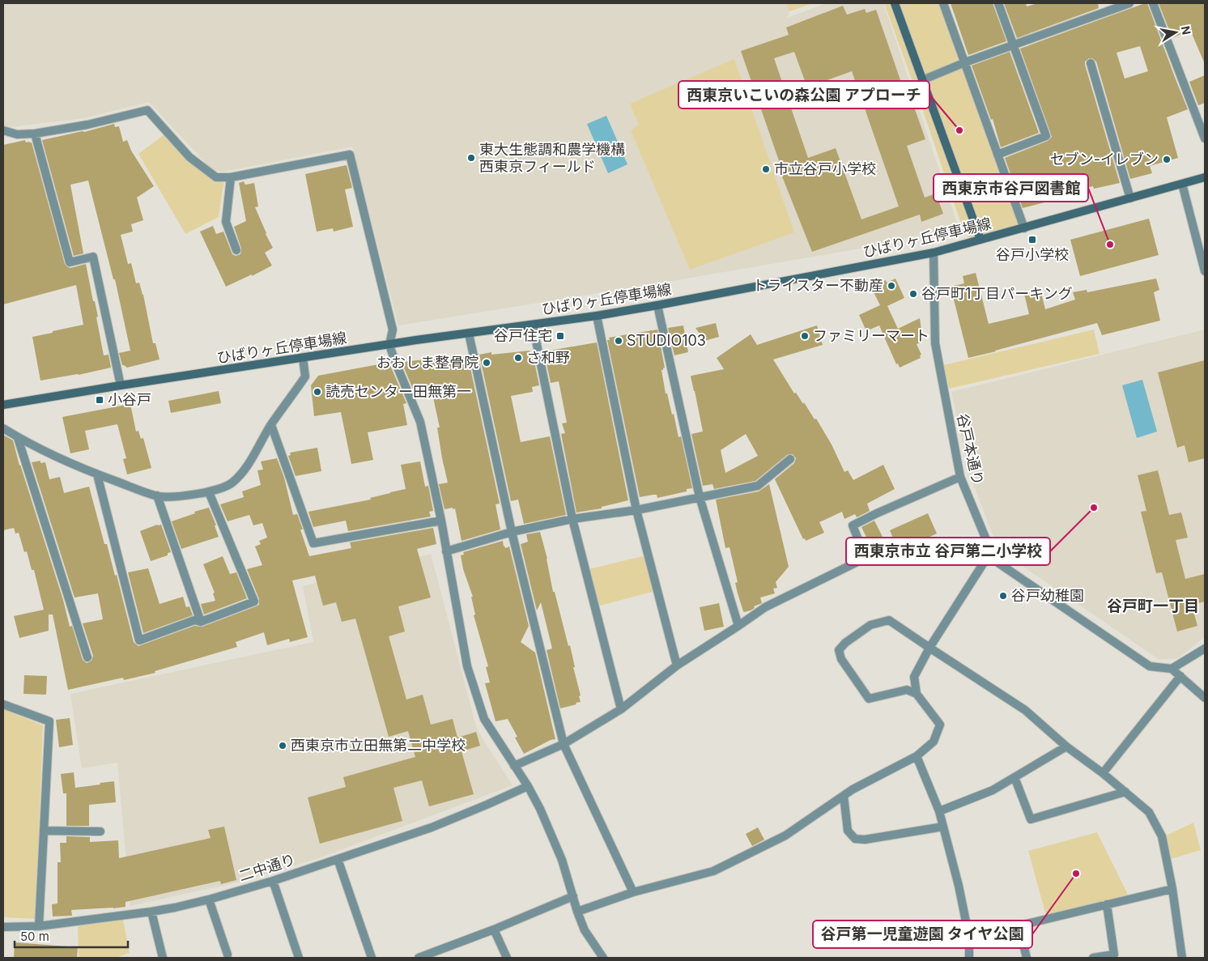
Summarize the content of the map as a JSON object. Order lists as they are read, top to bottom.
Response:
{
  "streets": {
    "main road": ["ひばりヶ丘停車場線"],
    "street": ["谷戸本通り", "二中通り"]
  },
  "crossings": [
    ["ひばりヶ丘停車場線", "谷戸本通り"]
  ],
  "districts": ["谷戸町一丁目"],
  "places": {
    "other": [
      "西東京いこいの森公園 アプローチ",
      "東大生態調和農学機構 西東京フィールド",
      "セブン-イレブン",
      "市立谷戸小学校",
      "西東京市谷戸図書館",
      "トライスター不動産",
      "谷戸町1丁目パーキング",
      "ファミリーマート",
      "STUDIO103",
      "さ和野",
      "おおしま整骨院",
      "読売センター田無第一",
      "西東京市立 谷戸第二小学校",
      "谷戸幼稚園",
      "西東京市立田無第二中学校",
      "谷戸第一児童遊園 タイヤ公園"
    ],
    "transit": ["谷戸小学校", "谷戸住宅", "小谷戸"]
  },
  "scale_bar": "50 m",
  "north": "right"
}
